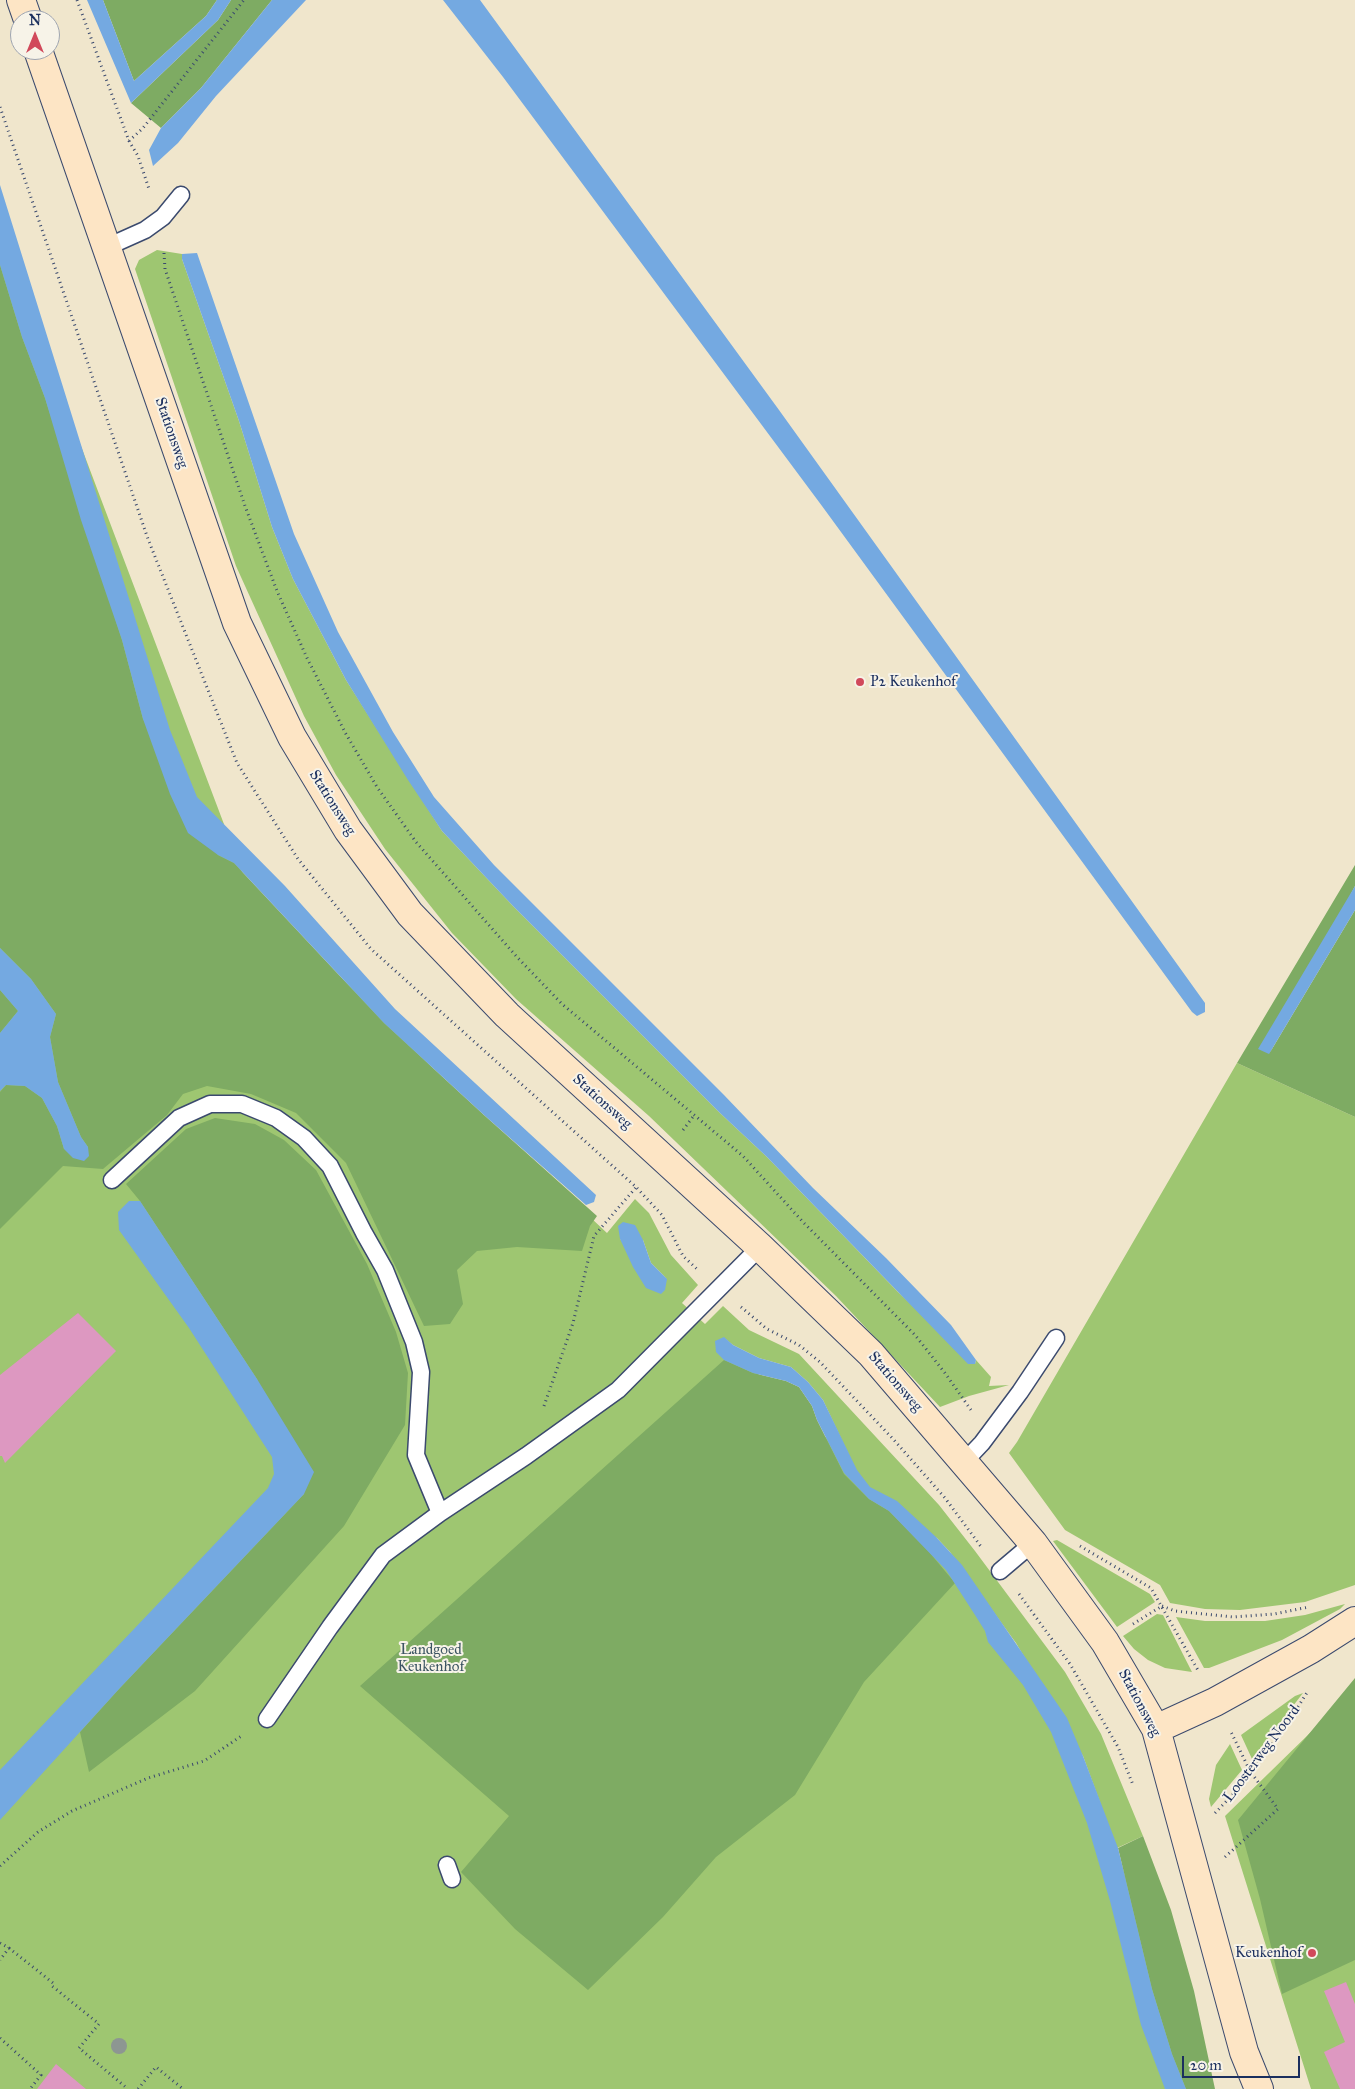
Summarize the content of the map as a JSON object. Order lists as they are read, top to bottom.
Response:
{
  "streets": {
    "main road": ["Stationsweg"],
    "path": ["Loosterweg Noord"]
  },
  "crossings": [
    ["Stationsweg", "Loosterweg Noord"]
  ],
  "parks": ["Landgoed Keukenhof"],
  "places": ["P2 Keukenhof", "Keukenhof"],
  "scale_bar": "20 m",
  "north": "top"
}
